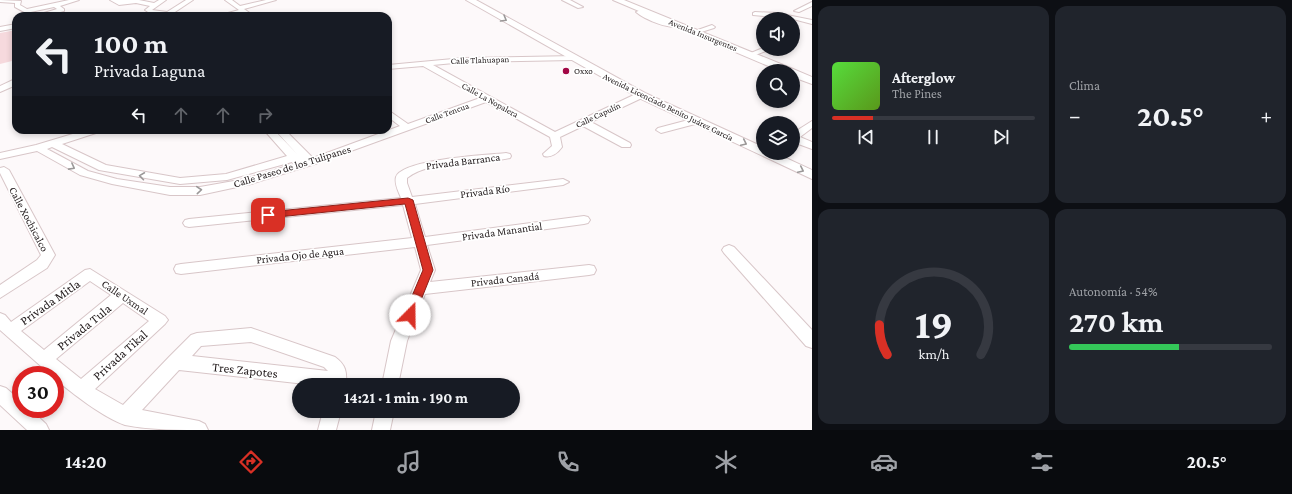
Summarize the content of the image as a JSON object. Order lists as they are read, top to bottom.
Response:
{
  "streets": {
    "main road": ["Avenida Insurgentes", "Avenida Licenciado Benito Juárez García"],
    "street": [
      "Calle Tlahuapan",
      "Calle La Nopalera",
      "Calle Tencua",
      "Calle Capulín",
      "Privada Barranca",
      "Calle Paseo de los Tulipanes",
      "Privada Río",
      "Calle Xochicalco",
      "Privada Manantial",
      "Privada Ojo de Agua",
      "Privada Canadá",
      "Calle Uxmal",
      "Privada Mitla",
      "Privada Tula",
      "Privada Tikal",
      "Tres Zapotes"
    ]
  },
  "crossings": [
    ["Calle Tlahuapan", "Calle La Nopalera"],
    ["Calle Tlahuapan", "Avenida Licenciado Benito Juárez García"],
    ["Calle La Nopalera", "Calle Tencua"],
    ["Calle La Nopalera", "Calle Capulín"],
    ["Avenida Licenciado Benito Juárez García", "Calle Capulín"],
    ["Calle Tencua", "Calle Paseo de los Tulipanes"],
    ["Privada Barranca", "Privada Río"],
    ["Privada Barranca", "Privada Manantial"],
    ["Privada Barranca", "Privada Ojo de Agua"],
    ["Privada Barranca", "Privada Canadá"],
    ["Privada Manantial", "Privada Ojo de Agua"],
    ["Calle Uxmal", "Privada Mitla"],
    ["Calle Uxmal", "Privada Tula"],
    ["Calle Uxmal", "Privada Tikal"]
  ],
  "one_way": ["Avenida Licenciado Benito Juárez García"],
  "places": ["Oxxo"],
  "page": {
    "tile": [
      "Clima",
      ["Autonomía · 54%", "270 km"]
    ],
    "turn": ["100 m", "Privada Laguna"],
    "song": ["Afterglow", "The Pines"],
    "heat": ["−", "20.5°", "+"],
    "limit": "30",
    "trip": "14:21 · 1 min · 190 m",
    "tabs": ["14:20", "20.5°"],
    "gauge": ["19", "km/h"]
  }
}
